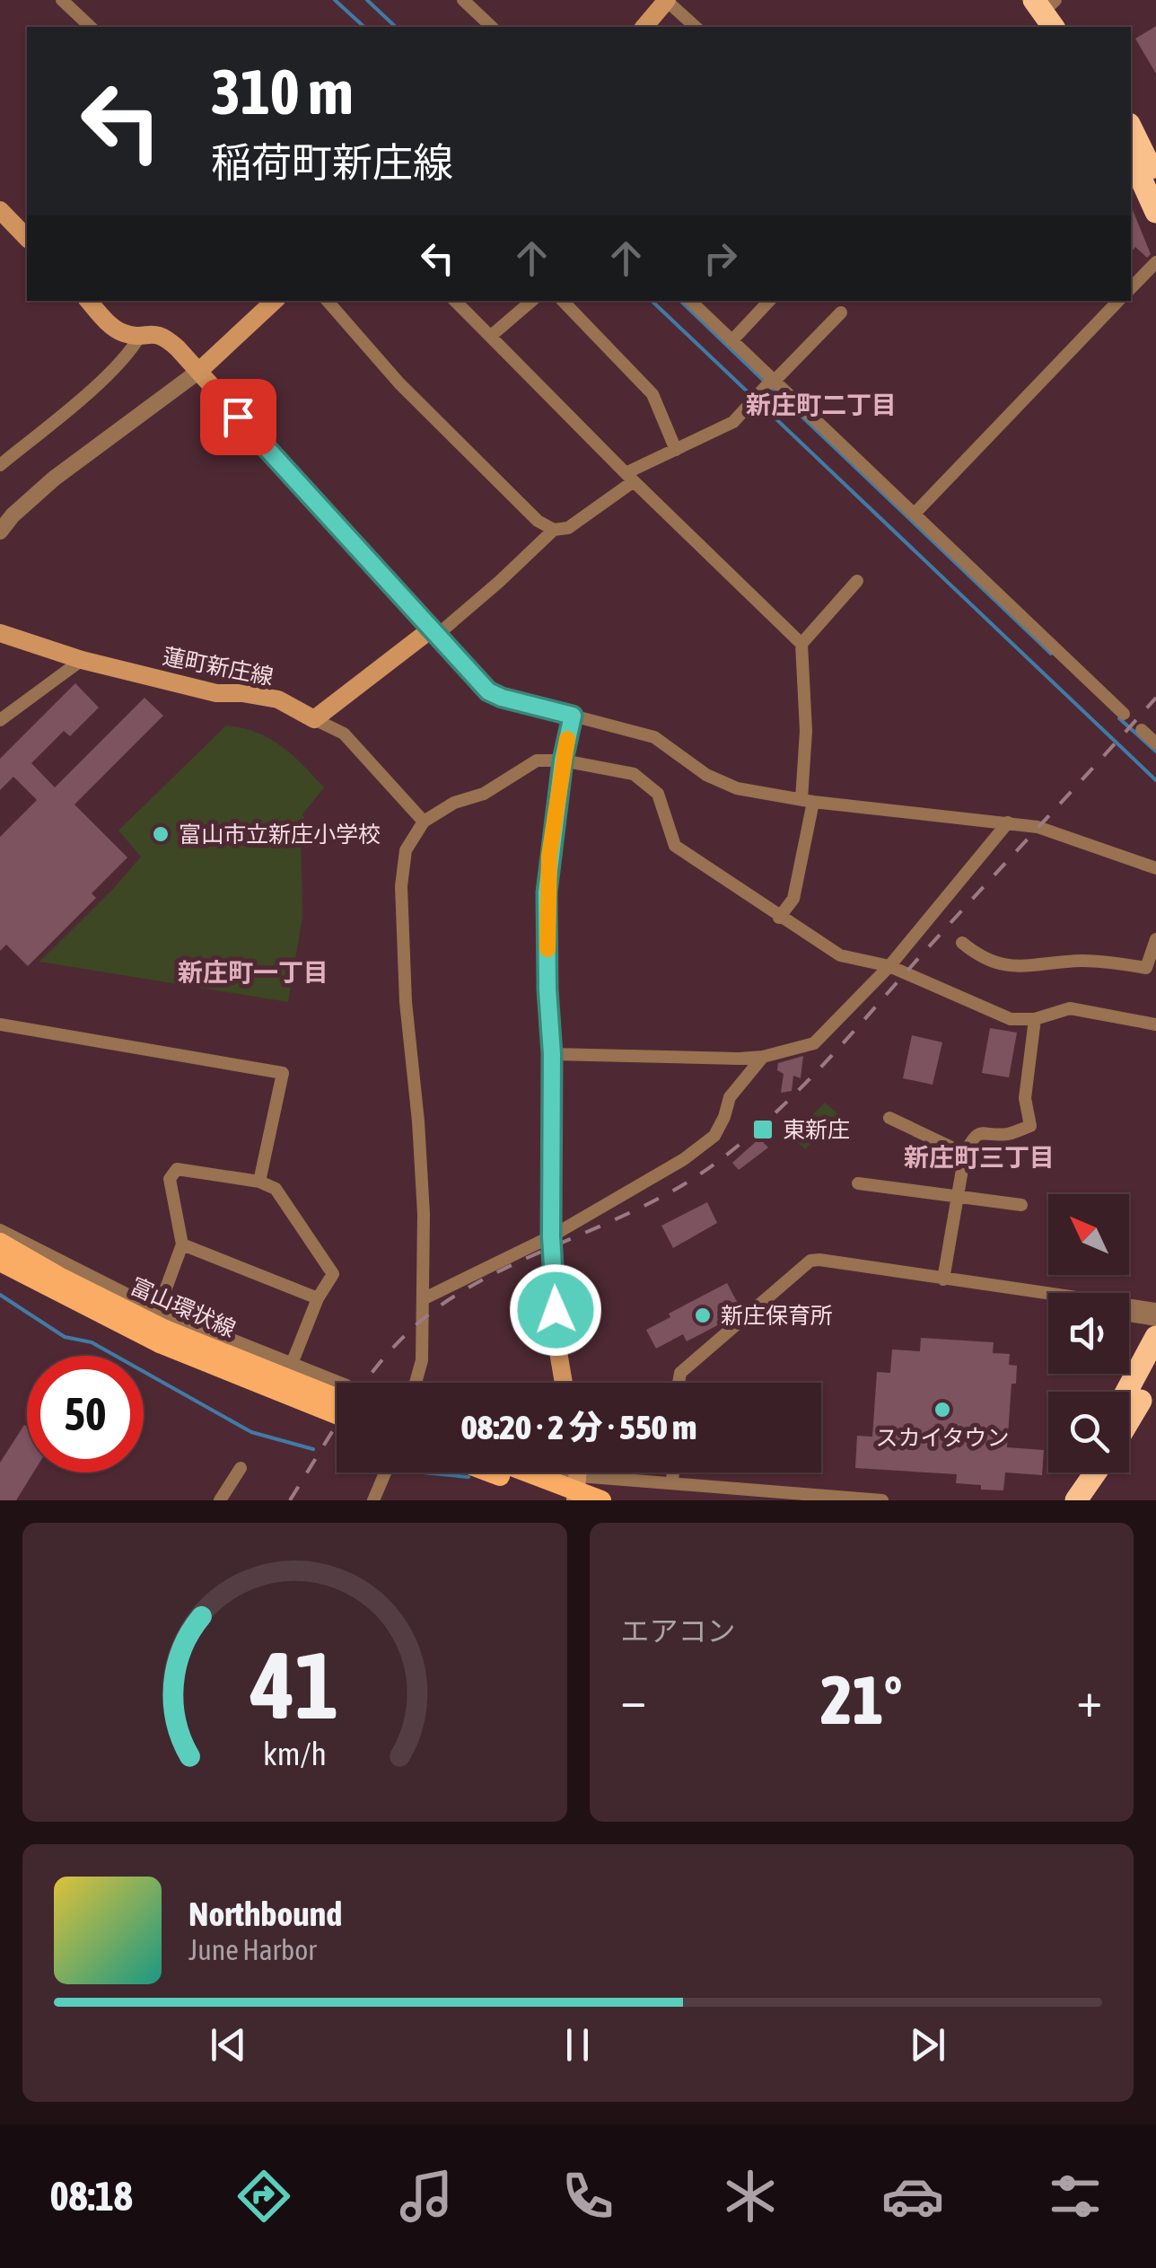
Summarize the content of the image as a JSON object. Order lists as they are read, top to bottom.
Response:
{
  "streets": {
    "main road": ["蓮町新庄線", "富山環状線"]
  },
  "districts": ["新庄町二丁目", "新庄町一丁目", "新庄町三丁目"],
  "places": {
    "other": ["富山市立新庄小学校", "新庄保育所", "スカイタウン"],
    "transit": ["東新庄"]
  },
  "north": "top left",
  "page": {
    "turn": ["310 m", "稲荷町新庄線"],
    "limit": "50",
    "trip": "08:20 · 2 分 · 550 m",
    "tile": "エアコン",
    "heat": ["−", "21°", "+"],
    "song": ["Northbound", "June Harbor"],
    "tabs": "08:18",
    "gauge": ["41", "km/h"]
  }
}
